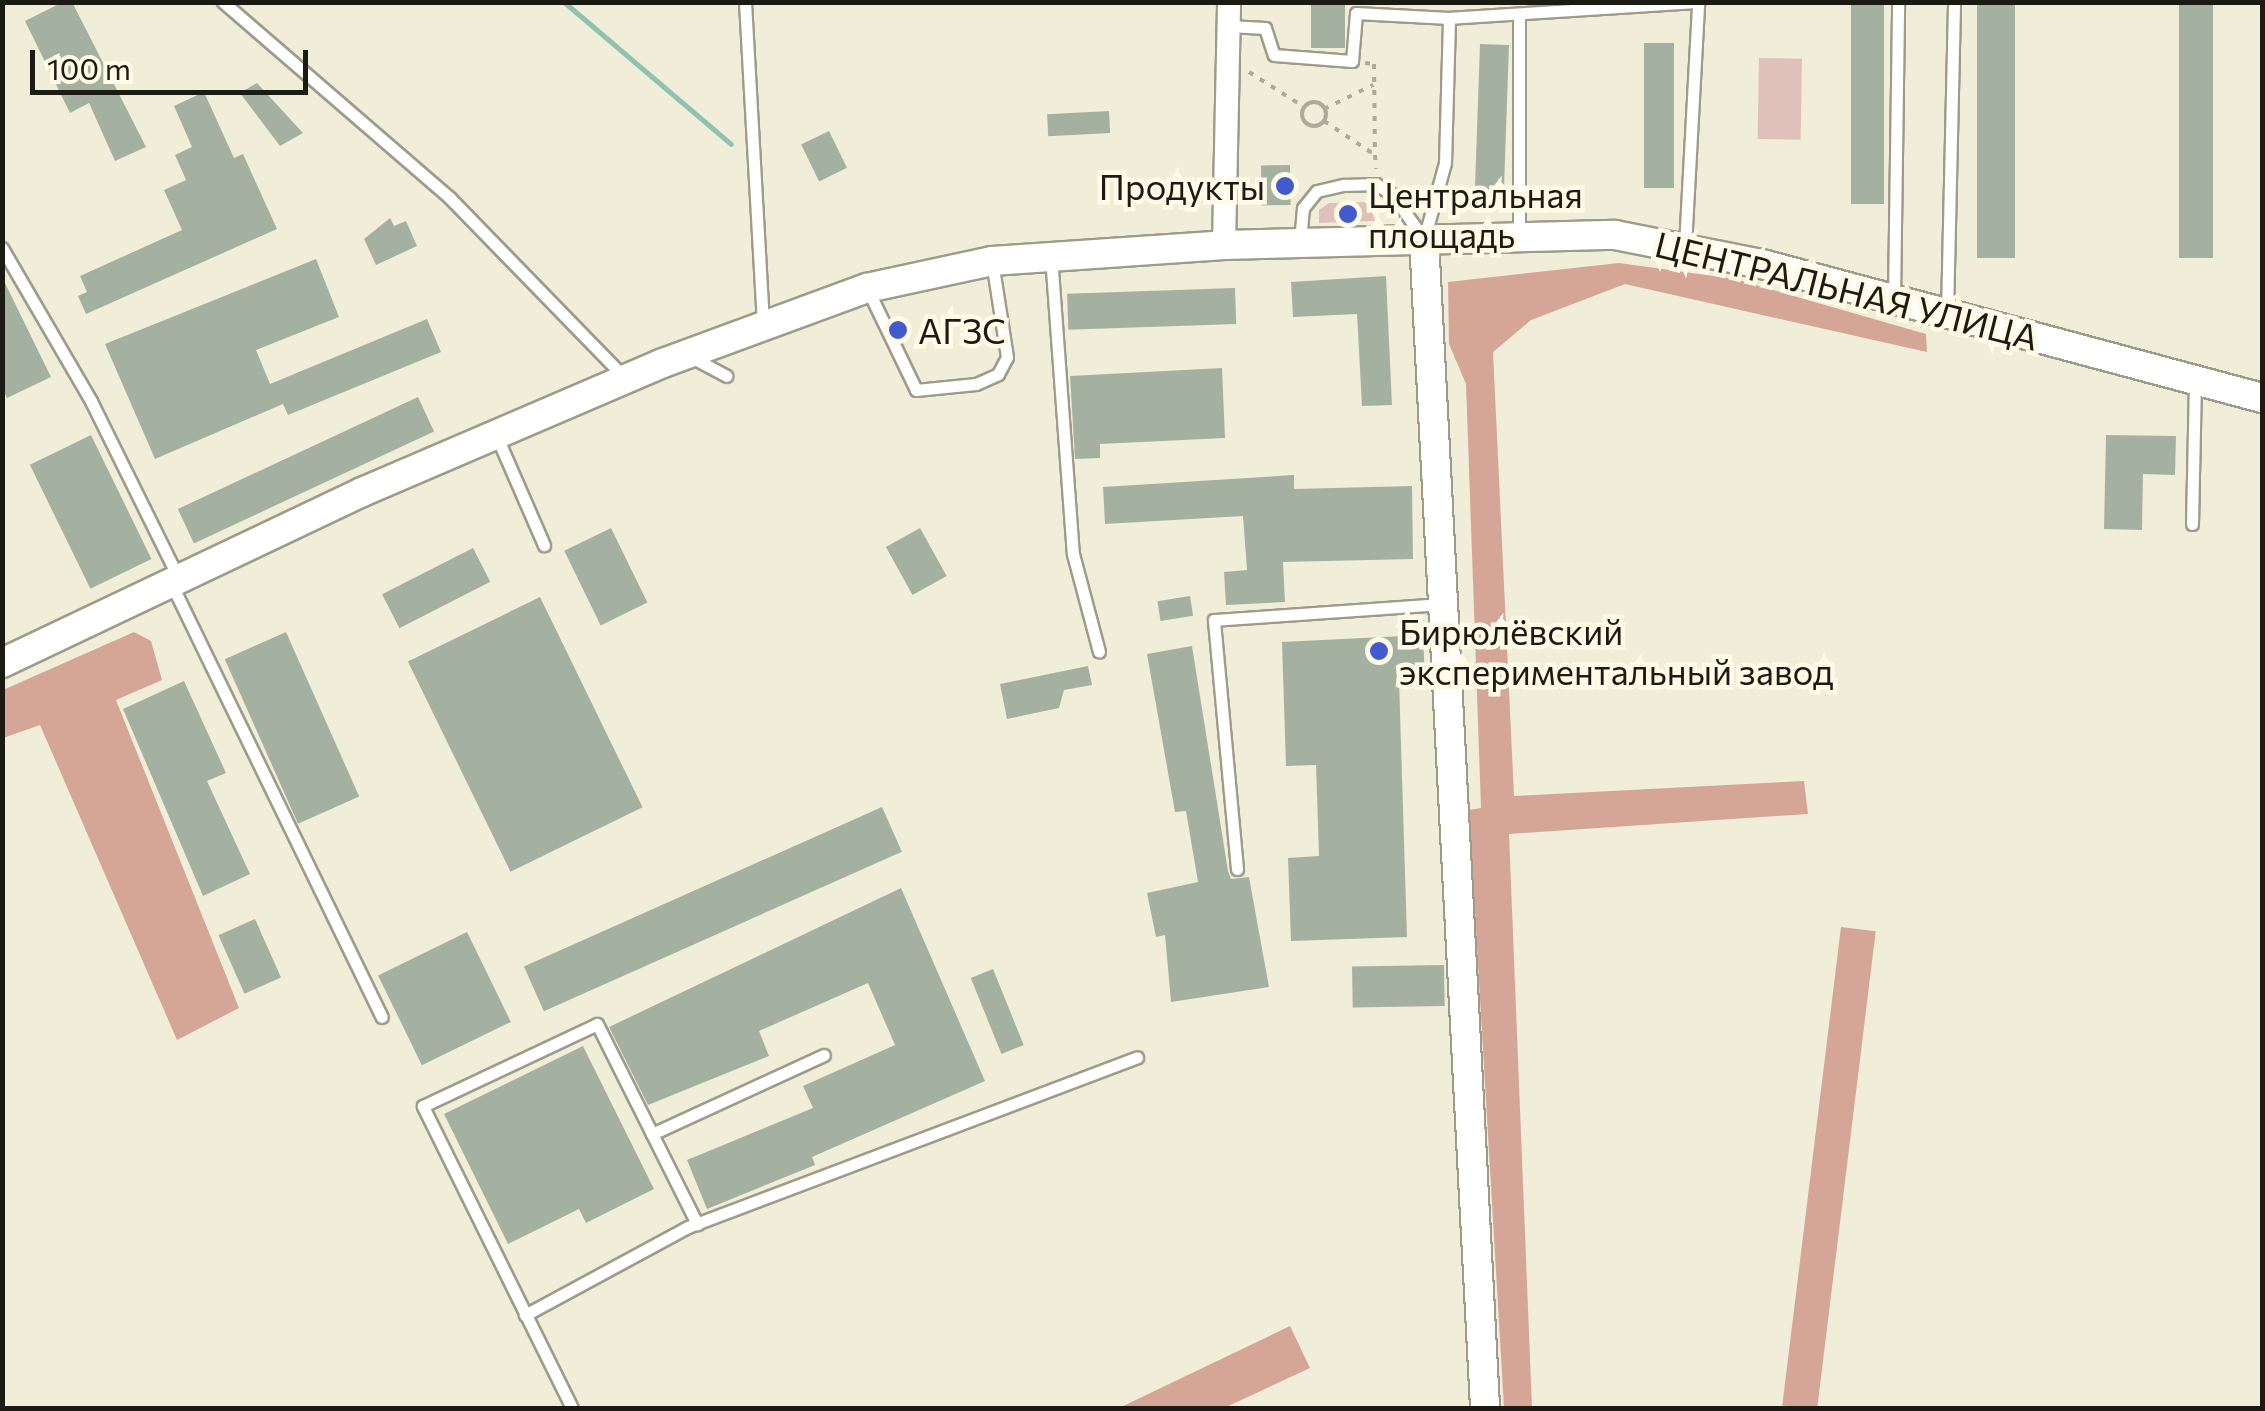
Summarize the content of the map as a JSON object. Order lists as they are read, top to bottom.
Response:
{
  "streets": {
    "street": ["ЦЕНТРАЛЬНАЯ УЛИЦА"]
  },
  "places": [
    "Продукты",
    "Центральная площадь",
    "АГЗС",
    "Бирюлёвский экспериментальный завод"
  ],
  "scale_bar": "100 m"
}
